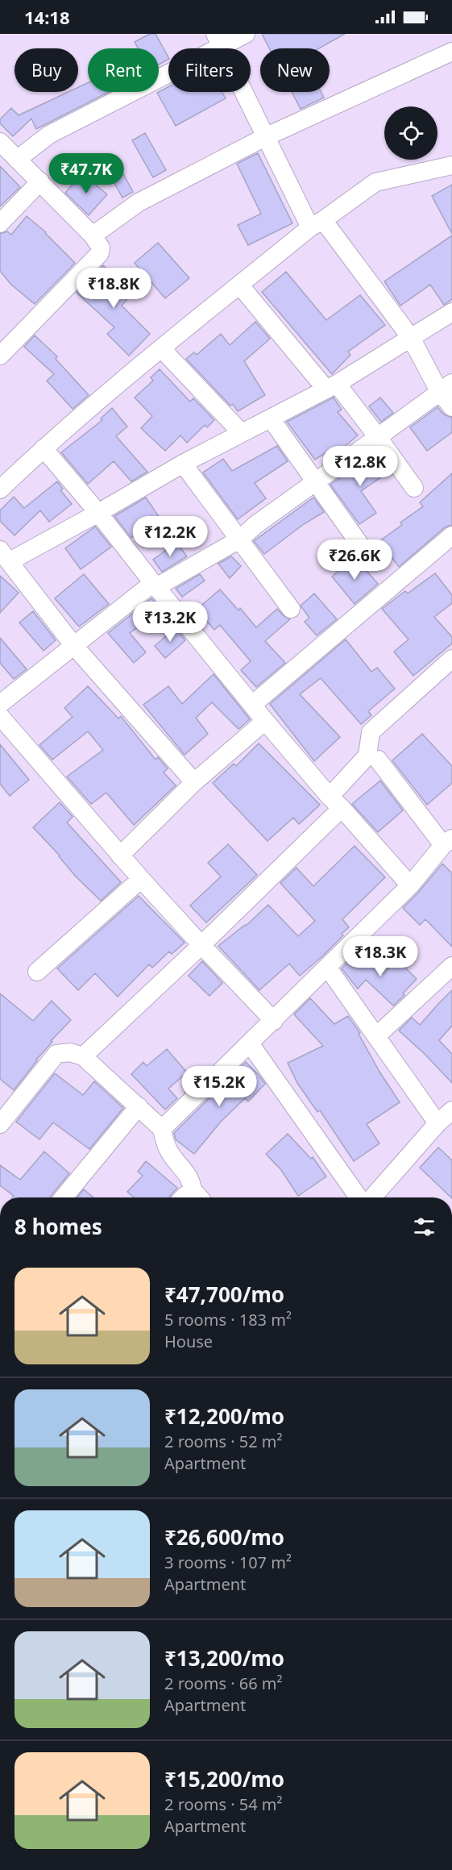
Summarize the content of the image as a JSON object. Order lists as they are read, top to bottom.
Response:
{
  "page": {
    "status": "14:18",
    "chip": [
      "Buy",
      "Rent",
      "Filters",
      "New"
    ],
    "price": [
      "₹47.7K",
      "₹18.8K",
      "₹12.8K",
      "₹12.2K",
      "₹26.6K",
      "₹13.2K",
      "₹18.3K",
      "₹15.2K"
    ],
    "heading": "8 homes",
    "list": [
      {
        "name": "₹47,700/mo",
        "note": "5 rooms · 183 m² · House"
      },
      {
        "name": "₹12,200/mo",
        "note": "2 rooms · 52 m² · Apartment"
      },
      {
        "name": "₹26,600/mo",
        "note": "3 rooms · 107 m² · Apartment"
      },
      {
        "name": "₹13,200/mo",
        "note": "2 rooms · 66 m² · Apartment"
      },
      {
        "name": "₹15,200/mo",
        "note": "2 rooms · 54 m² · Apartment"
      }
    ]
  }
}
